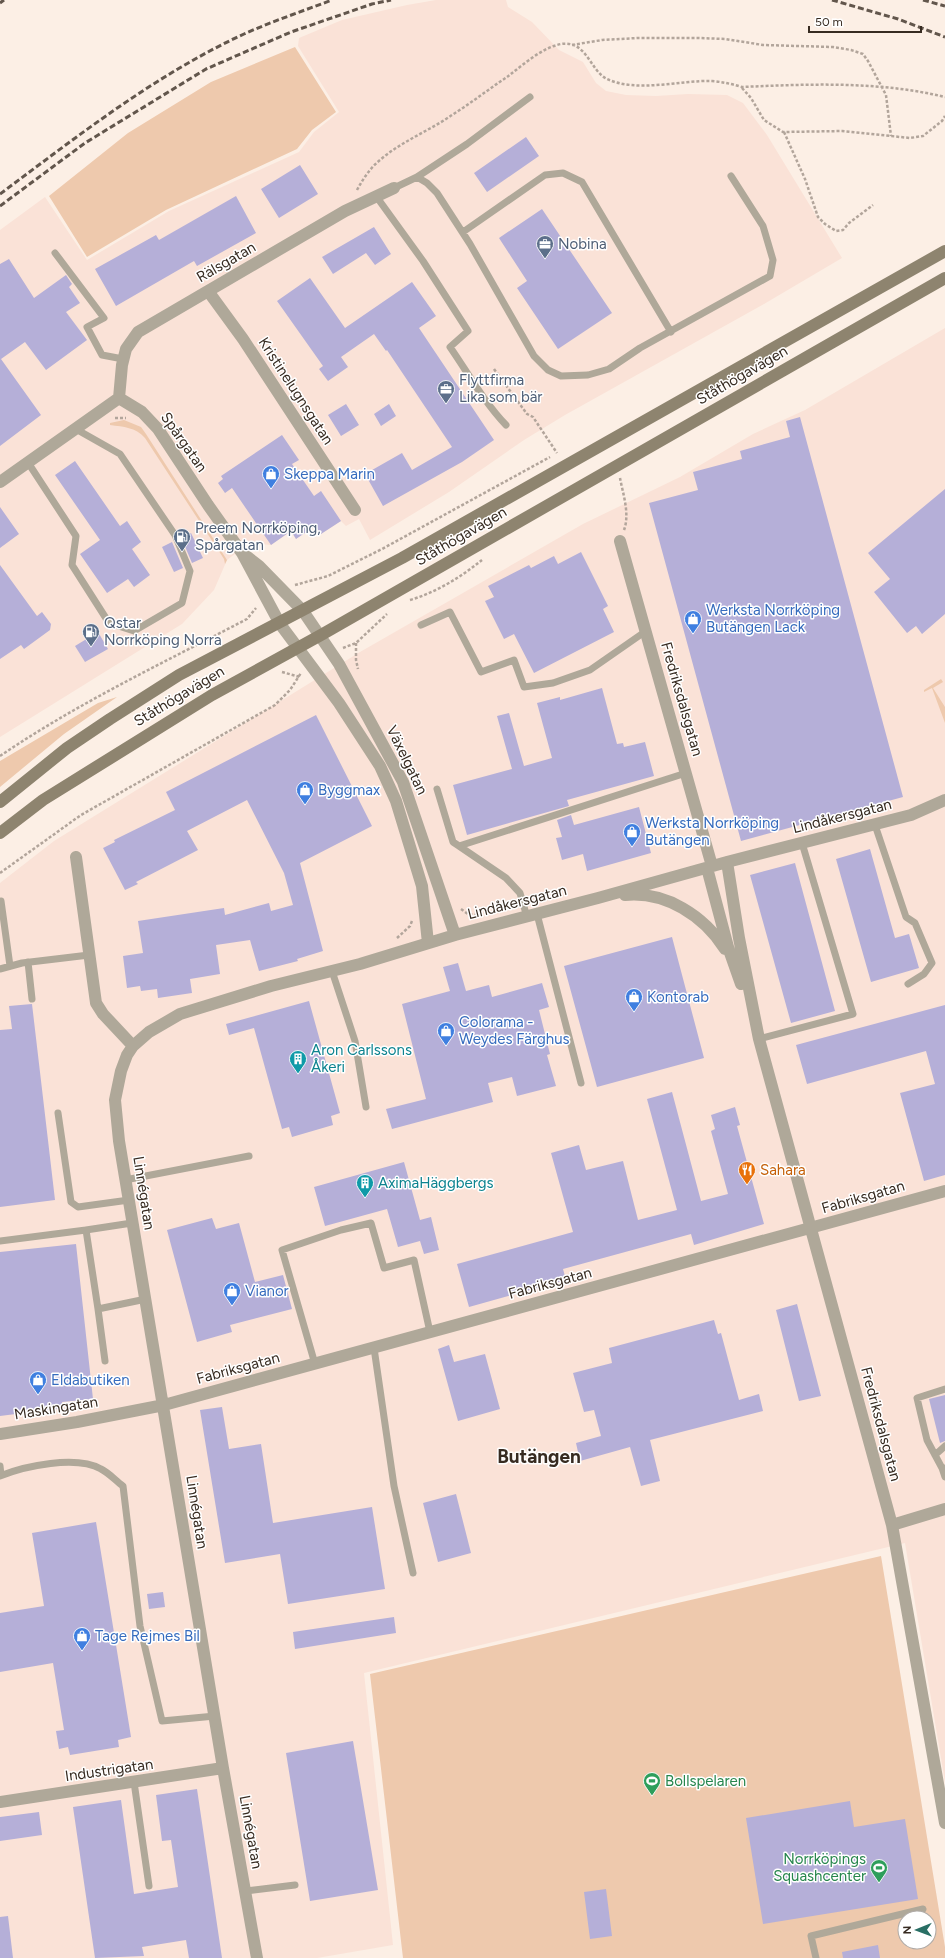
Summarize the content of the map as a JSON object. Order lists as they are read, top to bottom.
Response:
{
  "streets": {
    "main road": ["Ståthögavägen"],
    "street": [
      "Rälsgatan",
      "Kristinelugnsgatan",
      "Spårgatan",
      "Fredriksdalsgatan",
      "Växelgatan",
      "Lindåkersgatan",
      "Linnégatan",
      "Fabriksgatan",
      "Maskingatan",
      "Industrigatan"
    ]
  },
  "crossings": [
    ["Rälsgatan", "Kristinelugnsgatan"],
    ["Rälsgatan", "Spårgatan"],
    ["Ståthögavägen", "Spårgatan"],
    ["Ståthögavägen", "Växelgatan"],
    ["Spårgatan", "Växelgatan"],
    ["Fredriksdalsgatan", "Lindåkersgatan"],
    ["Fredriksdalsgatan", "Fabriksgatan"],
    ["Växelgatan", "Lindåkersgatan"],
    ["Lindåkersgatan", "Linnégatan"],
    ["Linnégatan", "Fabriksgatan"],
    ["Linnégatan", "Maskingatan"],
    ["Linnégatan", "Industrigatan"],
    ["Fabriksgatan", "Maskingatan"]
  ],
  "districts": ["Butängen"],
  "places": {
    "office": ["Nobina", "Flyttfirma Lika som bär"],
    "shop": [
      "Skeppa Marin",
      "Werksta Norrköping Butängen Lack",
      "Byggmax",
      "Werksta Norrköping Butängen",
      "Kontorab",
      "Colorama - Weydes Färghus",
      "Vianor",
      "Eldabutiken",
      "Tage Rejmes Bil"
    ],
    "fuel station": ["Preem Norrköping, Spårgatan", "Qstar Norrköping Norra"],
    "building": ["Aron Carlssons Åkeri", "AximaHäggbergs"],
    "restaurant": ["Sahara"],
    "sports": ["Bollspelaren", "Norrköpings Squashcenter"]
  },
  "scale_bar": "50 m",
  "north": "left"
}
